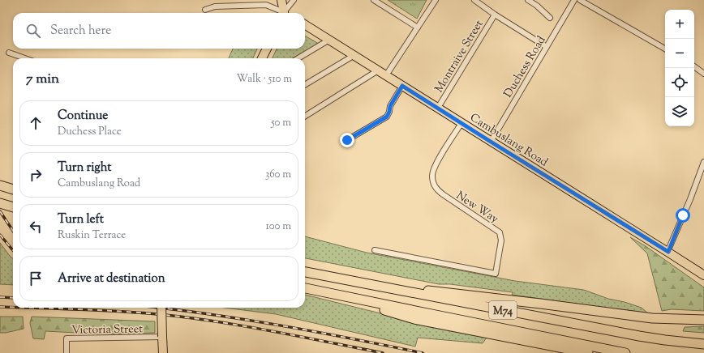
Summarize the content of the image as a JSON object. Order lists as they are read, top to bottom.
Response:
{
  "streets": {
    "highway": ["M74"],
    "main road": ["Cambuslang Road"],
    "street": [
      "Montraive Street",
      "Duchess Road",
      "New Way",
      "Victoria Street"
    ]
  },
  "crossings": [
    ["Montraive Street", "Cambuslang Road"],
    ["Duchess Road", "Cambuslang Road"],
    ["Cambuslang Road", "New Way"]
  ],
  "page": {
    "map_buttons": ["+", "−"],
    "search": "Search here",
    "heading": ["7 min", "Walk · 510 m"],
    "list": [
      ["Continue", "Duchess Place", "50 m"],
      ["Turn right", "Cambuslang Road", "360 m"],
      ["Turn left", "Ruskin Terrace", "100 m"],
      "Arrive at destination"
    ]
  }
}
